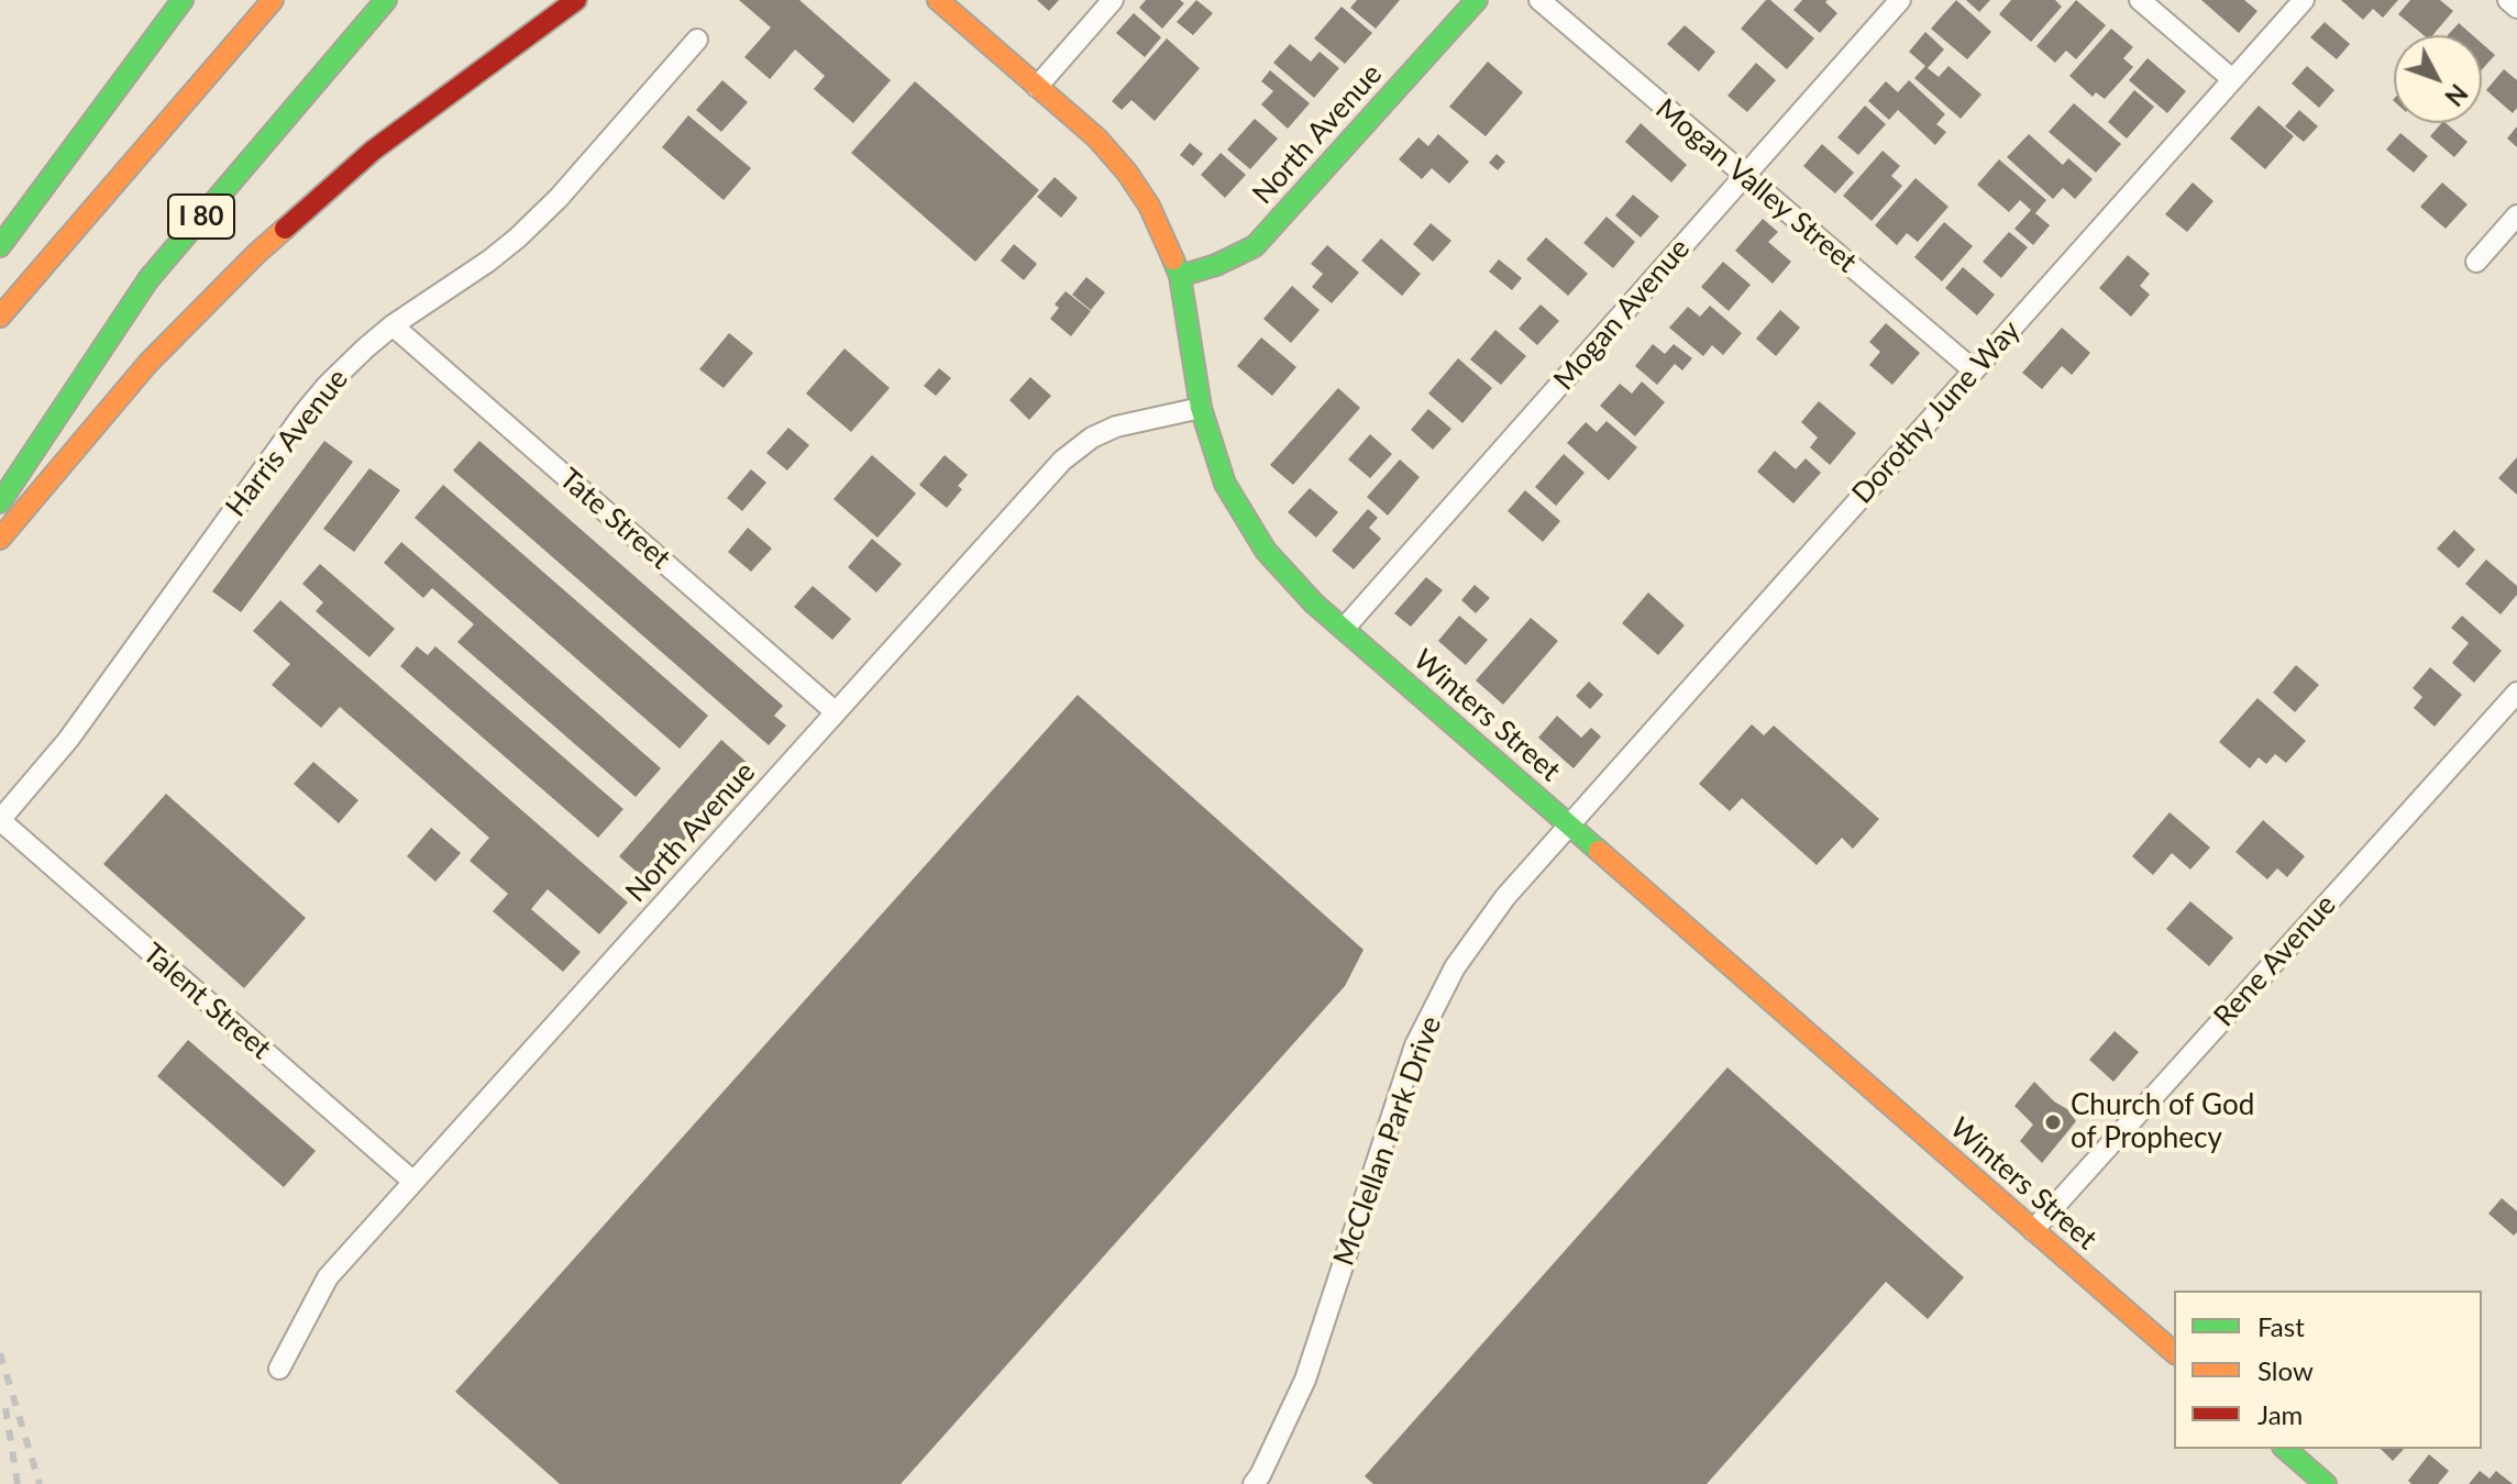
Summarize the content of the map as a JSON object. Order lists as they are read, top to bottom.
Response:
{
  "streets": {
    "main road": ["North Avenue", "I 80", "Winters Street"],
    "street": [
      "Mogan Valley Street",
      "Mogan Avenue",
      "Dorothy June Way",
      "Harris Avenue",
      "Tate Street",
      "Rene Avenue",
      "Talent Street",
      "McClellan Park Drive"
    ]
  },
  "crossings": [
    ["North Avenue", "Tate Street"],
    ["North Avenue", "Winters Street"],
    ["North Avenue", "Talent Street"],
    ["Mogan Valley Street", "Mogan Avenue"],
    ["Mogan Valley Street", "Dorothy June Way"],
    ["Mogan Avenue", "Winters Street"],
    ["Dorothy June Way", "Winters Street"],
    ["Dorothy June Way", "McClellan Park Drive"],
    ["Harris Avenue", "Tate Street"],
    ["Harris Avenue", "Talent Street"],
    ["Winters Street", "Rene Avenue"],
    ["Winters Street", "McClellan Park Drive"]
  ],
  "places": ["Church of God of Prophecy"],
  "legend": ["Fast", "Slow", "Jam"],
  "north": "bottom right"
}
